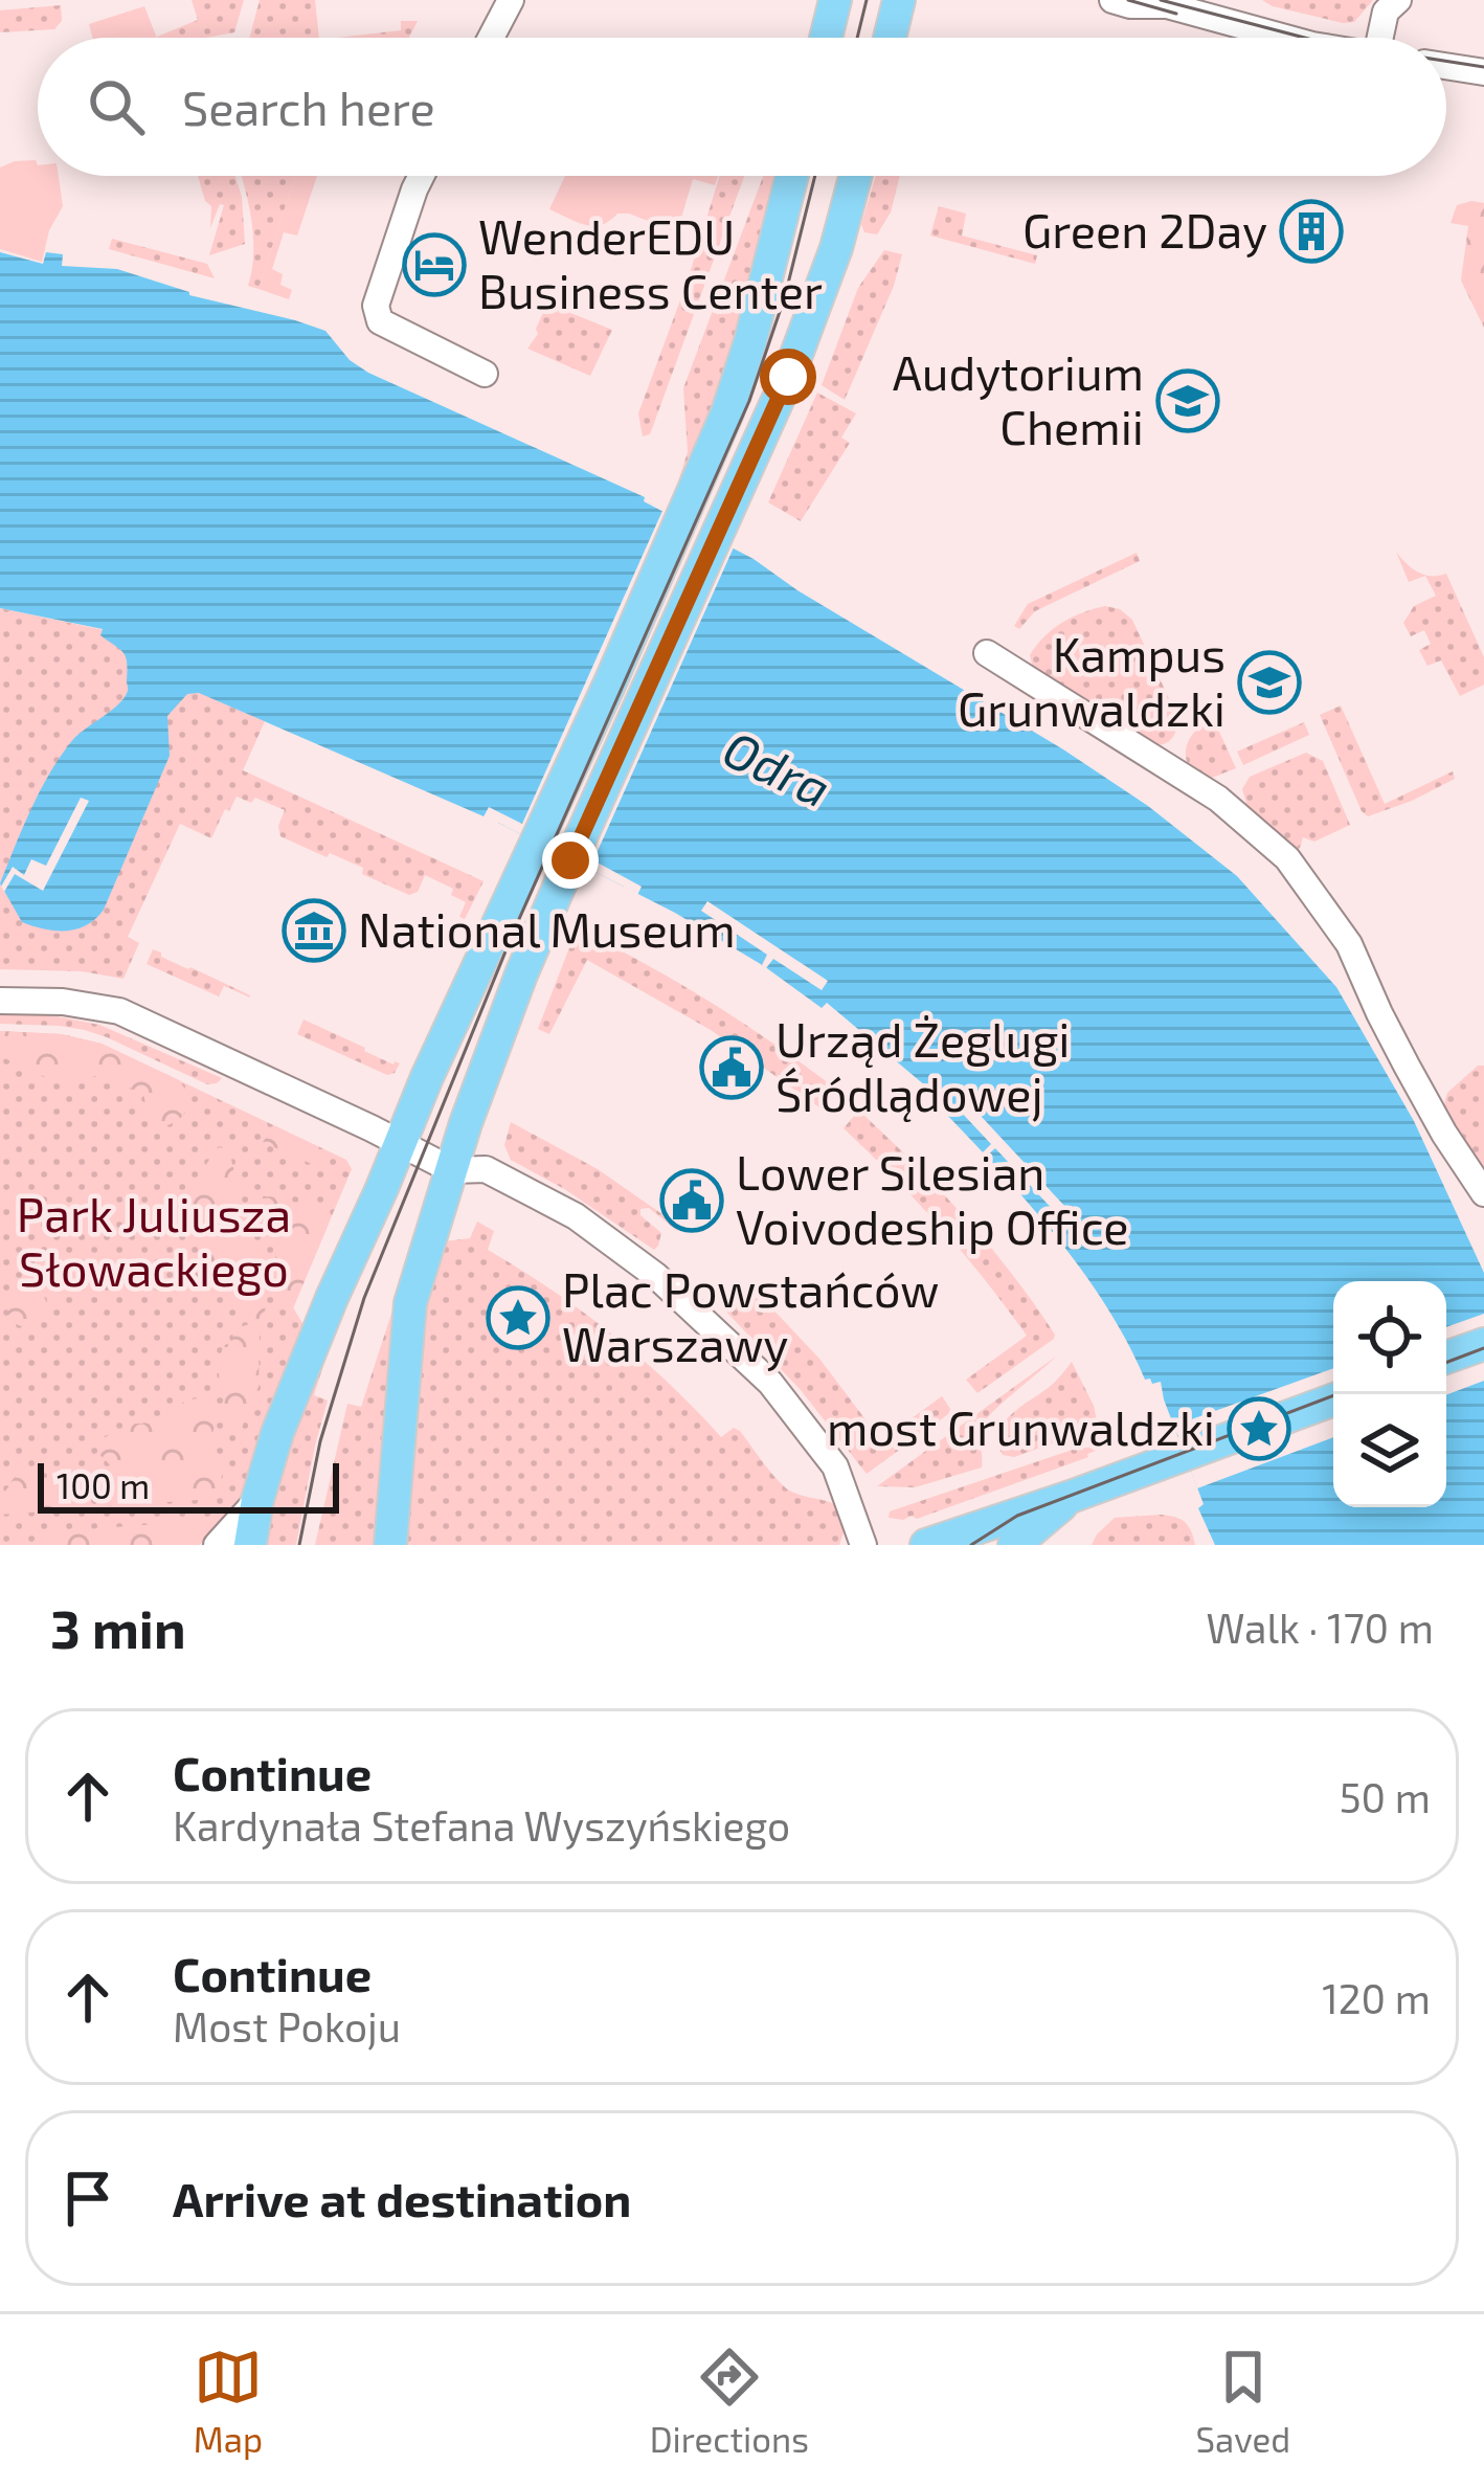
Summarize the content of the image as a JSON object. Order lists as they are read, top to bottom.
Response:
{
  "water": ["Odra"],
  "parks": ["Park Juliusza Słowackiego"],
  "places": {
    "building": ["Green 2Day"],
    "hotel": ["WenderEDU Business Center"],
    "school or university": ["Audytorium Chemii", "Kampus Grunwaldzki"],
    "museum": ["National Museum"],
    "public building": ["Urząd Żeglugi Śródlądowej", "Lower Silesian Voivodeship Office"],
    "place": ["Plac Powstańców Warszawy", "most Grunwaldzki"]
  },
  "scale_bar": "100 m",
  "page": {
    "search": "Search here",
    "scale": "100 m",
    "heading": ["3 min", "Walk · 170 m"],
    "list": [
      ["Continue", "Kardynała Stefana Wyszyńskiego", "50 m"],
      ["Continue", "Most Pokoju", "120 m"],
      "Arrive at destination"
    ],
    "nav": ["Map", "Directions", "Saved"]
  }
}
